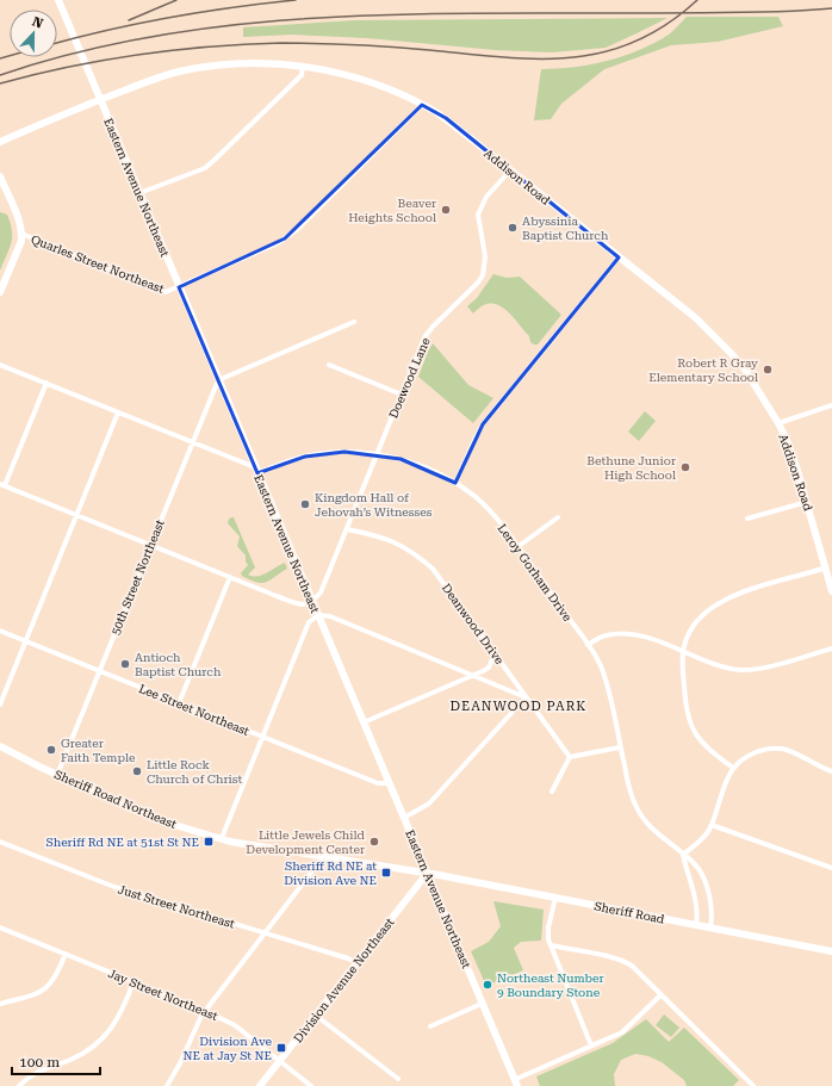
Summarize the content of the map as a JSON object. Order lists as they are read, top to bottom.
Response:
{
  "streets": {
    "main road": [
      "Addison Road",
      "Eastern Avenue Northeast",
      "Quarles Street Northeast",
      "Sheriff Road Northeast",
      "Sheriff Road",
      "Division Avenue Northeast"
    ],
    "street": [
      "Doewood Lane",
      "Leroy Gorham Drive",
      "50th Street Northeast",
      "Deanwood Drive",
      "Lee Street Northeast",
      "Just Street Northeast",
      "Jay Street Northeast"
    ]
  },
  "crossings": [
    ["Addison Road", "Eastern Avenue Northeast"],
    ["Addison Road", "Doewood Lane"],
    ["Eastern Avenue Northeast", "Quarles Street Northeast"],
    ["Eastern Avenue Northeast", "Doewood Lane"],
    ["Eastern Avenue Northeast", "Leroy Gorham Drive"],
    ["Eastern Avenue Northeast", "50th Street Northeast"],
    ["Eastern Avenue Northeast", "Lee Street Northeast"],
    ["Eastern Avenue Northeast", "Sheriff Road Northeast"],
    ["Eastern Avenue Northeast", "Sheriff Road"],
    ["Eastern Avenue Northeast", "Division Avenue Northeast"],
    ["Doewood Lane", "Leroy Gorham Drive"],
    ["Doewood Lane", "Deanwood Drive"],
    ["Leroy Gorham Drive", "Sheriff Road"],
    ["50th Street Northeast", "Lee Street Northeast"],
    ["50th Street Northeast", "Sheriff Road Northeast"],
    ["Sheriff Road Northeast", "Sheriff Road"],
    ["Sheriff Road Northeast", "Division Avenue Northeast"],
    ["Just Street Northeast", "Division Avenue Northeast"],
    ["Sheriff Road", "Division Avenue Northeast"],
    ["Division Avenue Northeast", "Jay Street Northeast"]
  ],
  "districts": ["DEANWOOD PARK"],
  "places": {
    "other": [
      "Beaver Heights School",
      "Abyssinia Baptist Church",
      "Robert R Gray Elementary School",
      "Bethune Junior High School",
      "Kingdom Hall of Jehovah’s Witnesses",
      "Antioch Baptist Church",
      "Greater Faith Temple",
      "Little Rock Church of Christ",
      "Little Jewels Child Development Center",
      "Northeast Number 9 Boundary Stone"
    ],
    "transit": ["Sheriff Rd NE at 51st St NE", "Sheriff Rd NE at Division Ave NE", "Division Ave NE at Jay St NE"]
  },
  "scale_bar": "100 m",
  "north": "top"
}
